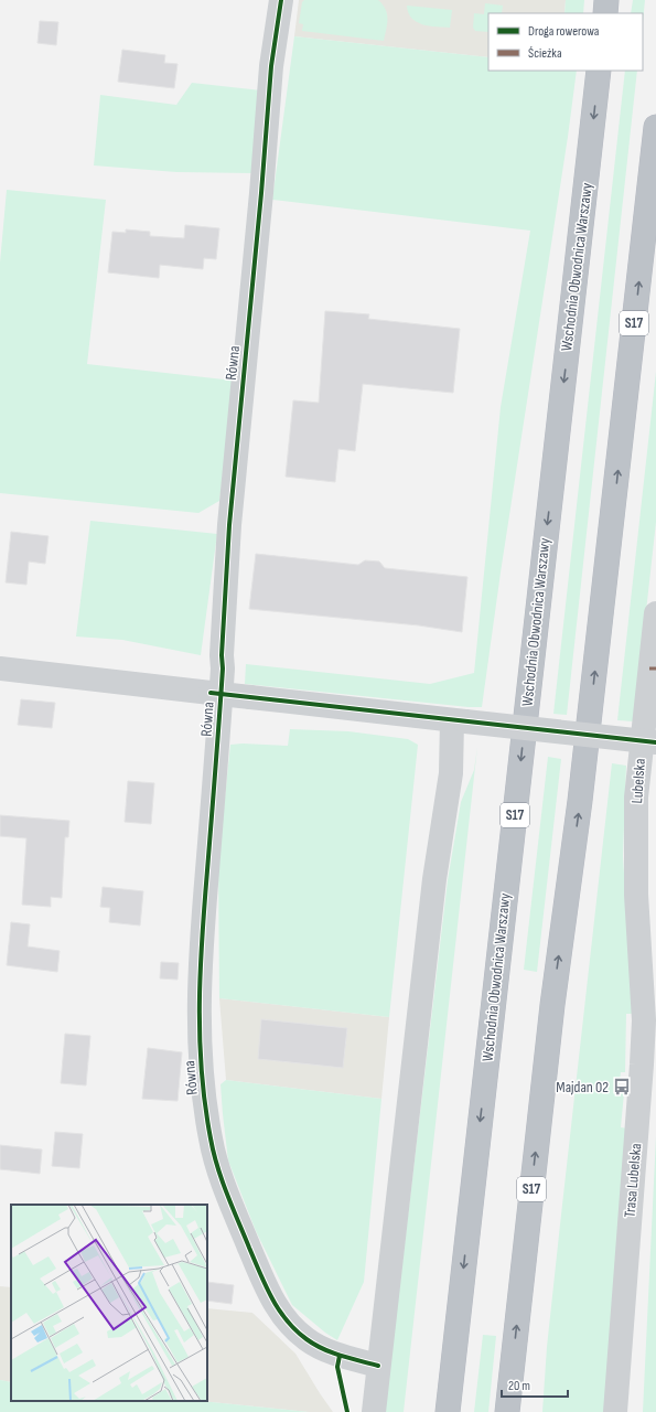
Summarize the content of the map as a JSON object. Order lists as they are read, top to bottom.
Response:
{
  "streets": {
    "highway": ["Wschodnia Obwodnica Warszawy", "S17"],
    "street": ["Równa", "Lubelska", "Trasa Lubelska"]
  },
  "crossings": [
    ["Lubelska", "Trasa Lubelska"]
  ],
  "places": {
    "bus stop": ["Majdan 02"]
  },
  "legend": ["Droga rowerowa", "Ścieżka"],
  "scale_bar": "20 m"
}
